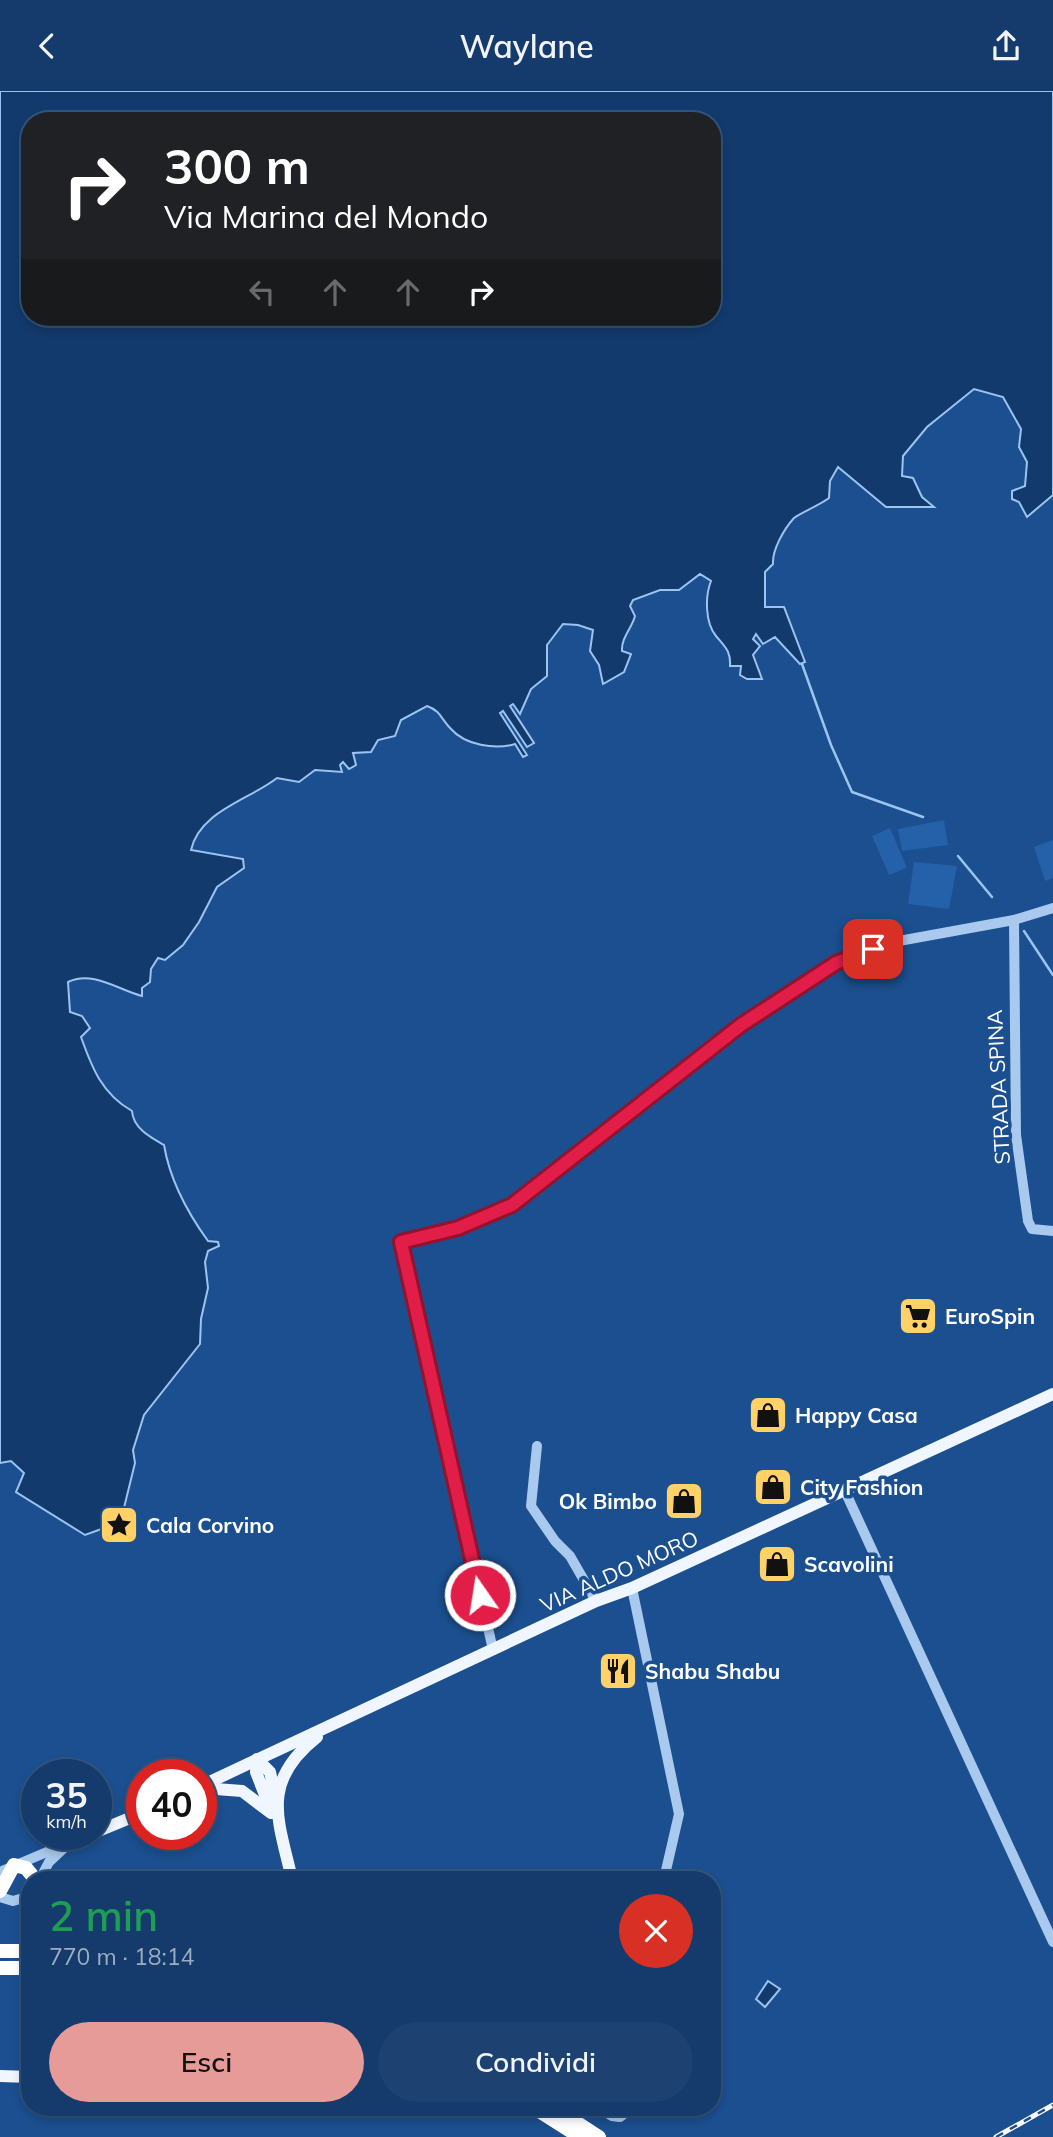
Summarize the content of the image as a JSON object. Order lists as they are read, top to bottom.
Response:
{
  "streets": {
    "main road": ["VIA ALDO MORO"],
    "street": ["STRADA SPINA"]
  },
  "places": {
    "supermarket": ["EuroSpin"],
    "shop": [
      "Happy Casa",
      "City Fashion",
      "Ok Bimbo",
      "Scavolini"
    ],
    "place": ["Cala Corvino"],
    "restaurant": ["Shabu Shabu"]
  },
  "page": {
    "header": "Waylane",
    "turn": ["300 m", "Via Marina del Mondo"],
    "speed": "35 km/h",
    "limit": "40",
    "heading": ["2 min", "770 m · 18:14"],
    "buttons": ["Esci", "Condividi"]
  }
}
